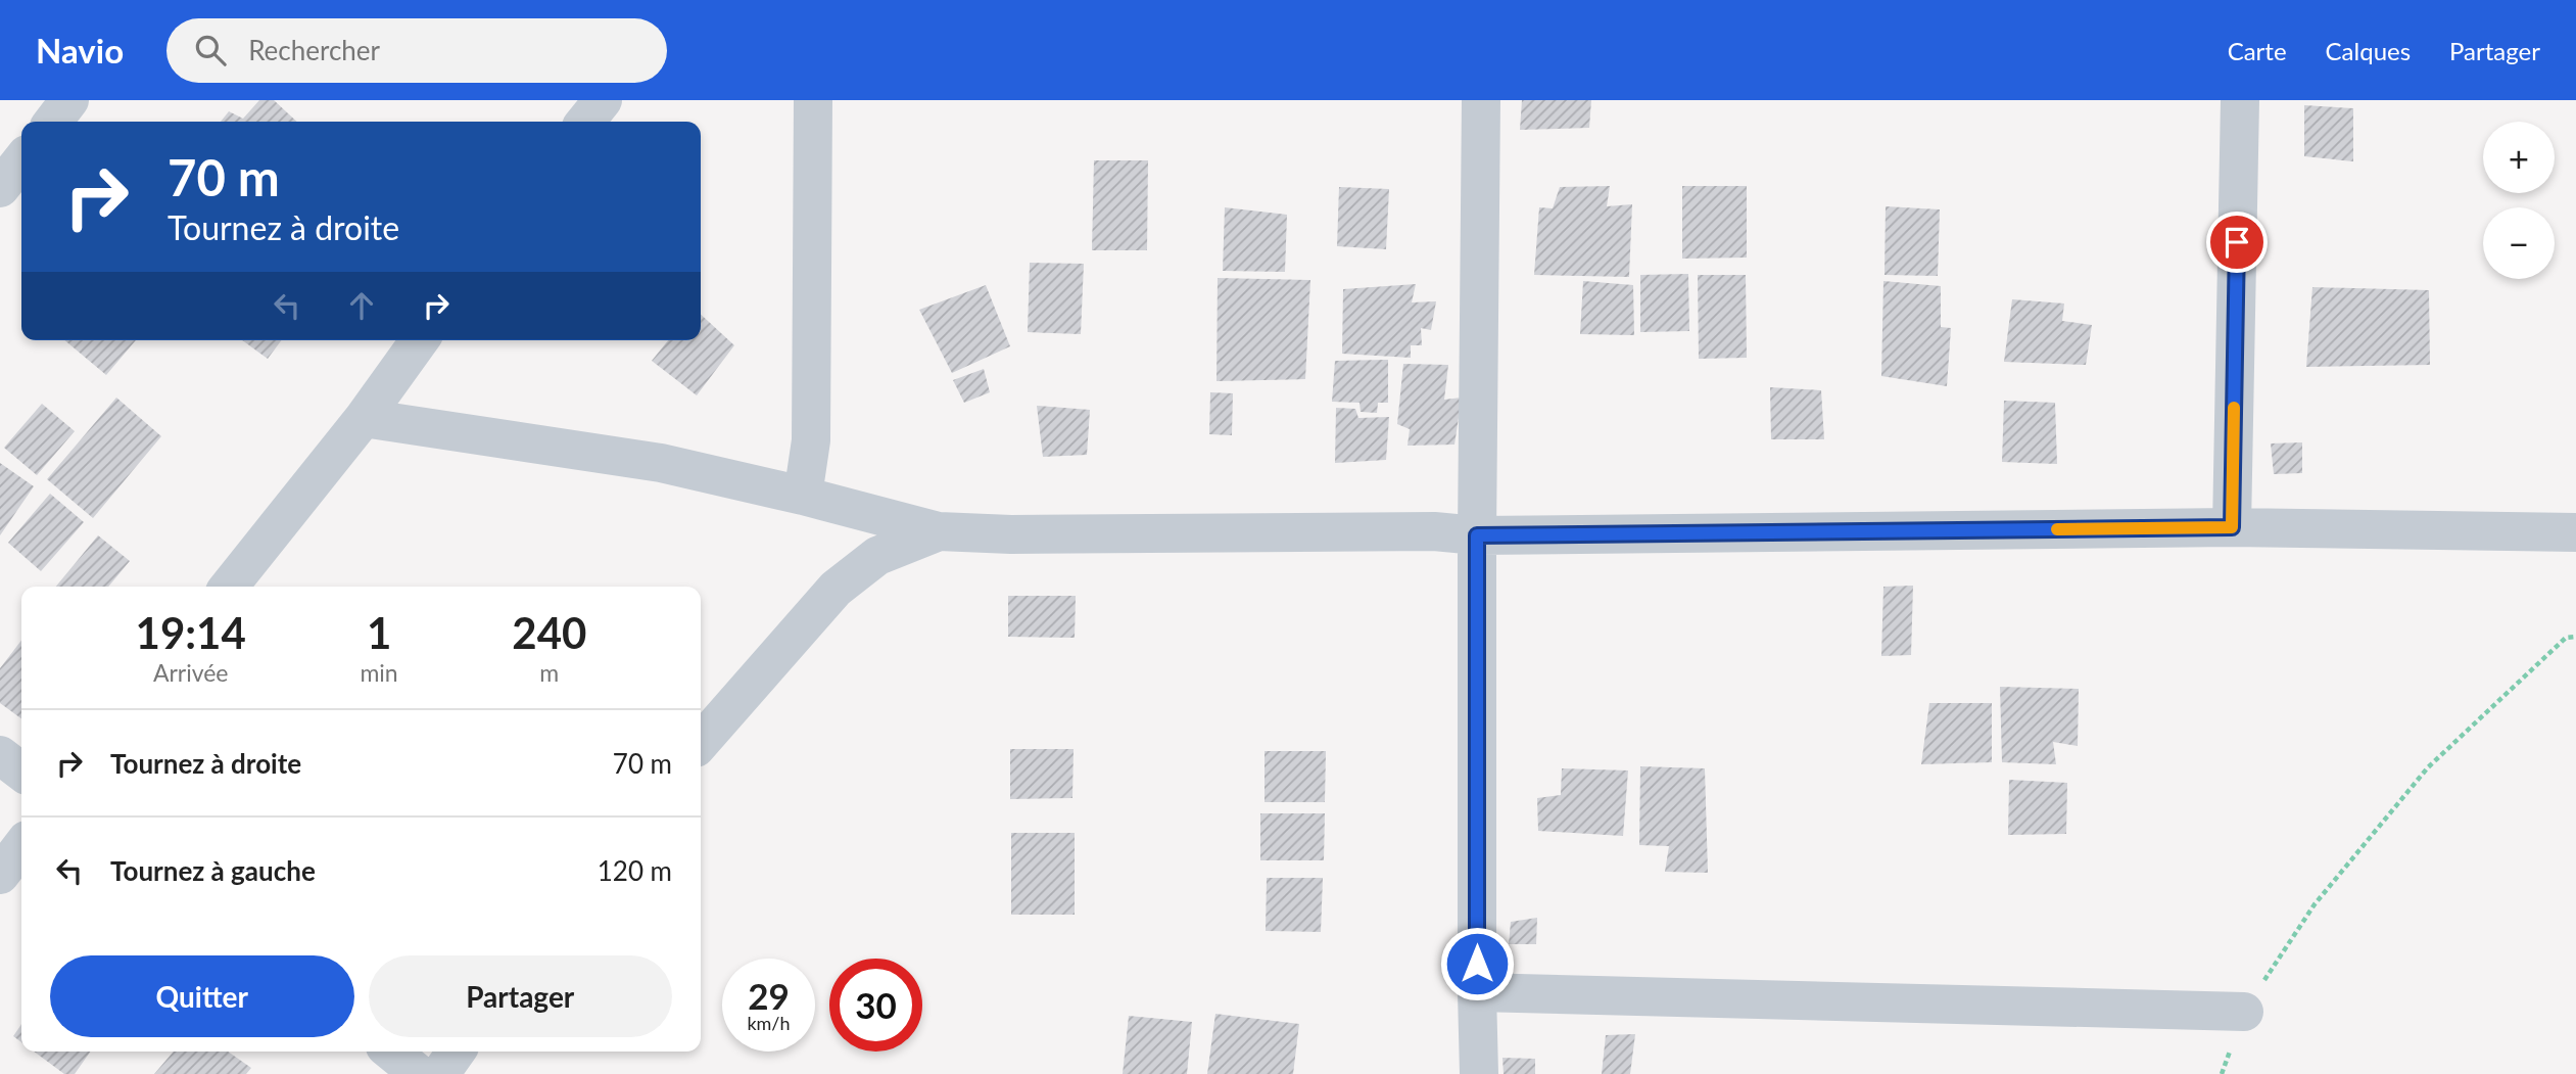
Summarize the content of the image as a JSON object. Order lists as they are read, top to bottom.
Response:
{
  "page": {
    "header": "Navio",
    "search": "Rechercher",
    "nav": ["Carte", "Calques", "Partager"],
    "map_buttons": ["+", "−"],
    "turn": ["70 m", "Tournez à droite"],
    "eta": [
      "19:14",
      "Arrivée",
      "1",
      "min",
      "240",
      "m"
    ],
    "list": [
      {
        "name": "Tournez à droite",
        "value": "70 m"
      },
      {
        "name": "Tournez à gauche",
        "value": "120 m"
      }
    ],
    "buttons": ["Quitter", "Partager"],
    "speed": "29 km/h",
    "limit": "30"
  }
}
